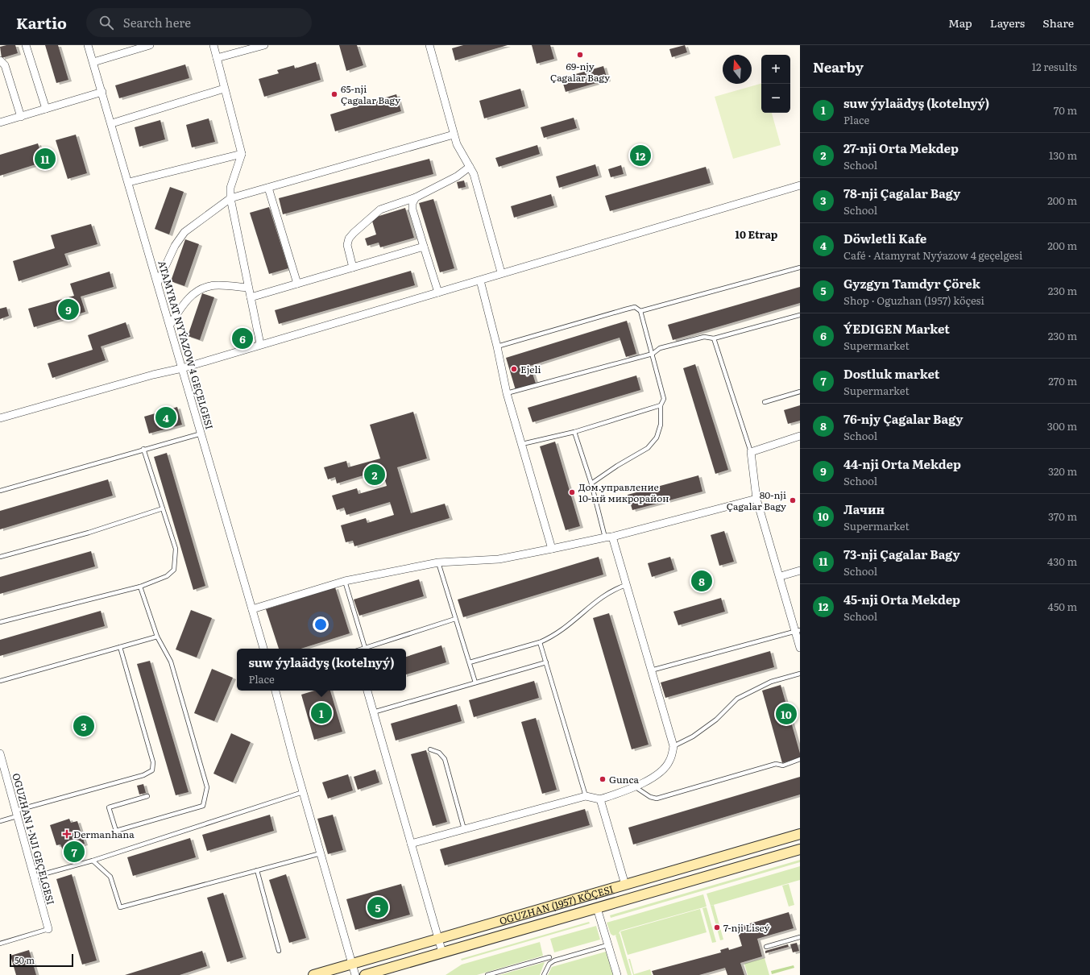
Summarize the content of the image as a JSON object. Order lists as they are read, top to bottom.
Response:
{
  "streets": {
    "main road": ["OGUZHAN (1957) KÖÇESI"],
    "street": ["ATAMYRAT NYÝAZOW 4 GEÇELGESI", "OGUZHAN 1-NJI GEÇELGESI"]
  },
  "districts": ["10 Etrap"],
  "places": {
    "other": [
      "69-njy Çagalar Bagy",
      "65-nji Çagalar Bagy",
      "Ejeli",
      "Дом.управление 10-ый микрорайон",
      "80-nji Çagalar Bagy",
      "Gunca",
      "7-nji Liseý"
    ],
    "health": ["Dermanhana"]
  },
  "scale_bar": "50 m",
  "north": "top",
  "page": {
    "header": "Kartio",
    "search": "Search here",
    "nav": ["Map", "Layers", "Share"],
    "heading": ["Nearby", "12 results"],
    "map_buttons": ["+", "−"],
    "list": [
      {
        "mark": "1",
        "name": "suw ýylaädyş (kotelnyý)",
        "note": "Place",
        "value": "70 m"
      },
      {
        "mark": "2",
        "name": "27-nji Orta Mekdep",
        "note": "School",
        "value": "130 m"
      },
      {
        "mark": "3",
        "name": "78-nji Çagalar Bagy",
        "note": "School",
        "value": "200 m"
      },
      {
        "mark": "4",
        "name": "Döwletli Kafe",
        "note": "Café · Atamyrat Nyýazow 4 geçelgesi",
        "value": "200 m"
      },
      {
        "mark": "5",
        "name": "Gyzgyn Tamdyr Çörek",
        "note": "Shop · Oguzhan (1957) köçesi",
        "value": "230 m"
      },
      {
        "mark": "6",
        "name": "ÝEDIGEN Market",
        "note": "Supermarket",
        "value": "230 m"
      },
      {
        "mark": "7",
        "name": "Dostluk market",
        "note": "Supermarket",
        "value": "270 m"
      },
      {
        "mark": "8",
        "name": "76-njy Çagalar Bagy",
        "note": "School",
        "value": "300 m"
      },
      {
        "mark": "9",
        "name": "44-nji Orta Mekdep",
        "note": "School",
        "value": "320 m"
      },
      {
        "mark": "10",
        "name": "Лачин",
        "note": "Supermarket",
        "value": "370 m"
      },
      {
        "mark": "11",
        "name": "73-nji Çagalar Bagy",
        "note": "School",
        "value": "430 m"
      },
      {
        "mark": "12",
        "name": "45-nji Orta Mekdep",
        "note": "School",
        "value": "450 m"
      }
    ],
    "pins": [
      "12",
      "11",
      "9",
      "6",
      "4",
      "2",
      "8",
      "1",
      "10",
      "3",
      "7",
      "5"
    ],
    "popup": ["suw ýylaädyş (kotelnyý)", "Place"],
    "scale": "50 m"
  }
}
